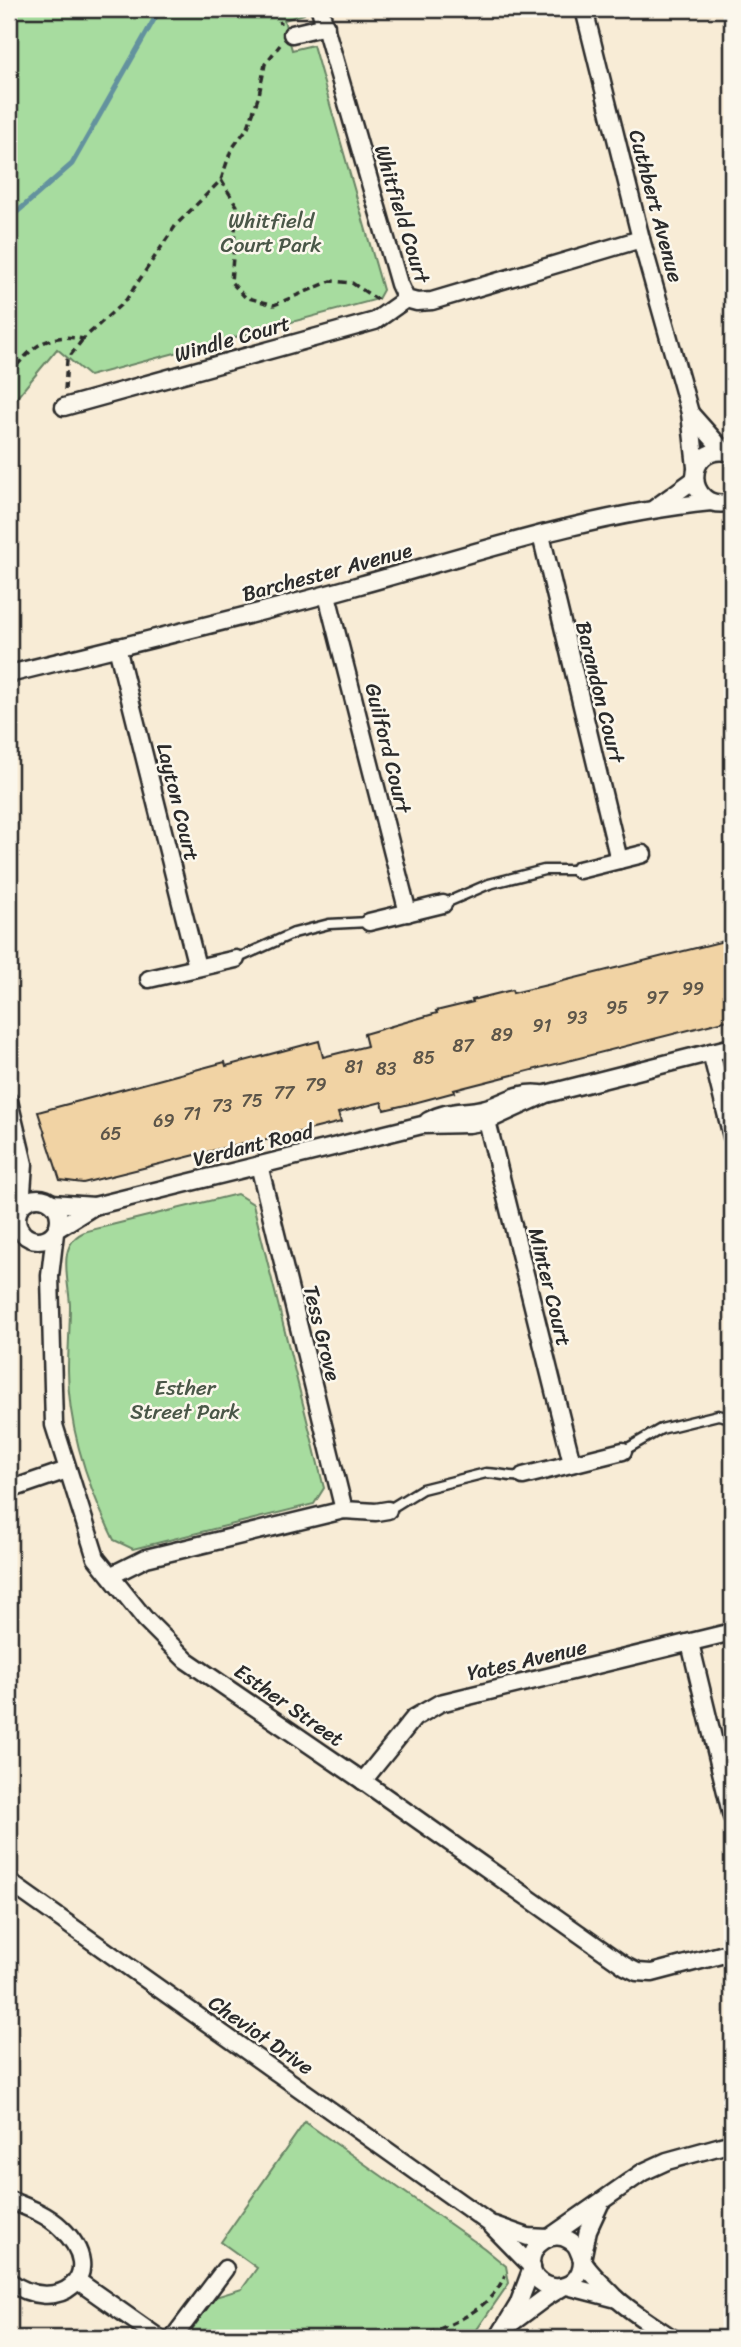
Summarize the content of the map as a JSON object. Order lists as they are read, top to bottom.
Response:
{
  "streets": {
    "street": [
      "Cuthbert Avenue",
      "Whitfield Court",
      "Windle Court",
      "Barchester Avenue",
      "Barandon Court",
      "Guilford Court",
      "Layton Court",
      "Verdant Road",
      "Minter Court",
      "Tess Grove",
      "Yates Avenue",
      "Esther Street",
      "Cheviot Drive"
    ]
  },
  "crossings": [
    ["Cuthbert Avenue", "Whitfield Court"],
    ["Cuthbert Avenue", "Barchester Avenue"],
    ["Whitfield Court", "Windle Court"],
    ["Barchester Avenue", "Barandon Court"],
    ["Barchester Avenue", "Guilford Court"],
    ["Barchester Avenue", "Layton Court"],
    ["Verdant Road", "Minter Court"],
    ["Verdant Road", "Tess Grove"],
    ["Verdant Road", "Esther Street"],
    ["Yates Avenue", "Esther Street"]
  ],
  "parks": ["Whitfield Court Park", "Esther Street Park"],
  "house_numbers": [
    "99",
    "97",
    "95",
    "93",
    "91",
    "89",
    "87",
    "85",
    "81",
    "83",
    "79",
    "77",
    "75",
    "73",
    "71",
    "69",
    "65"
  ]
}
